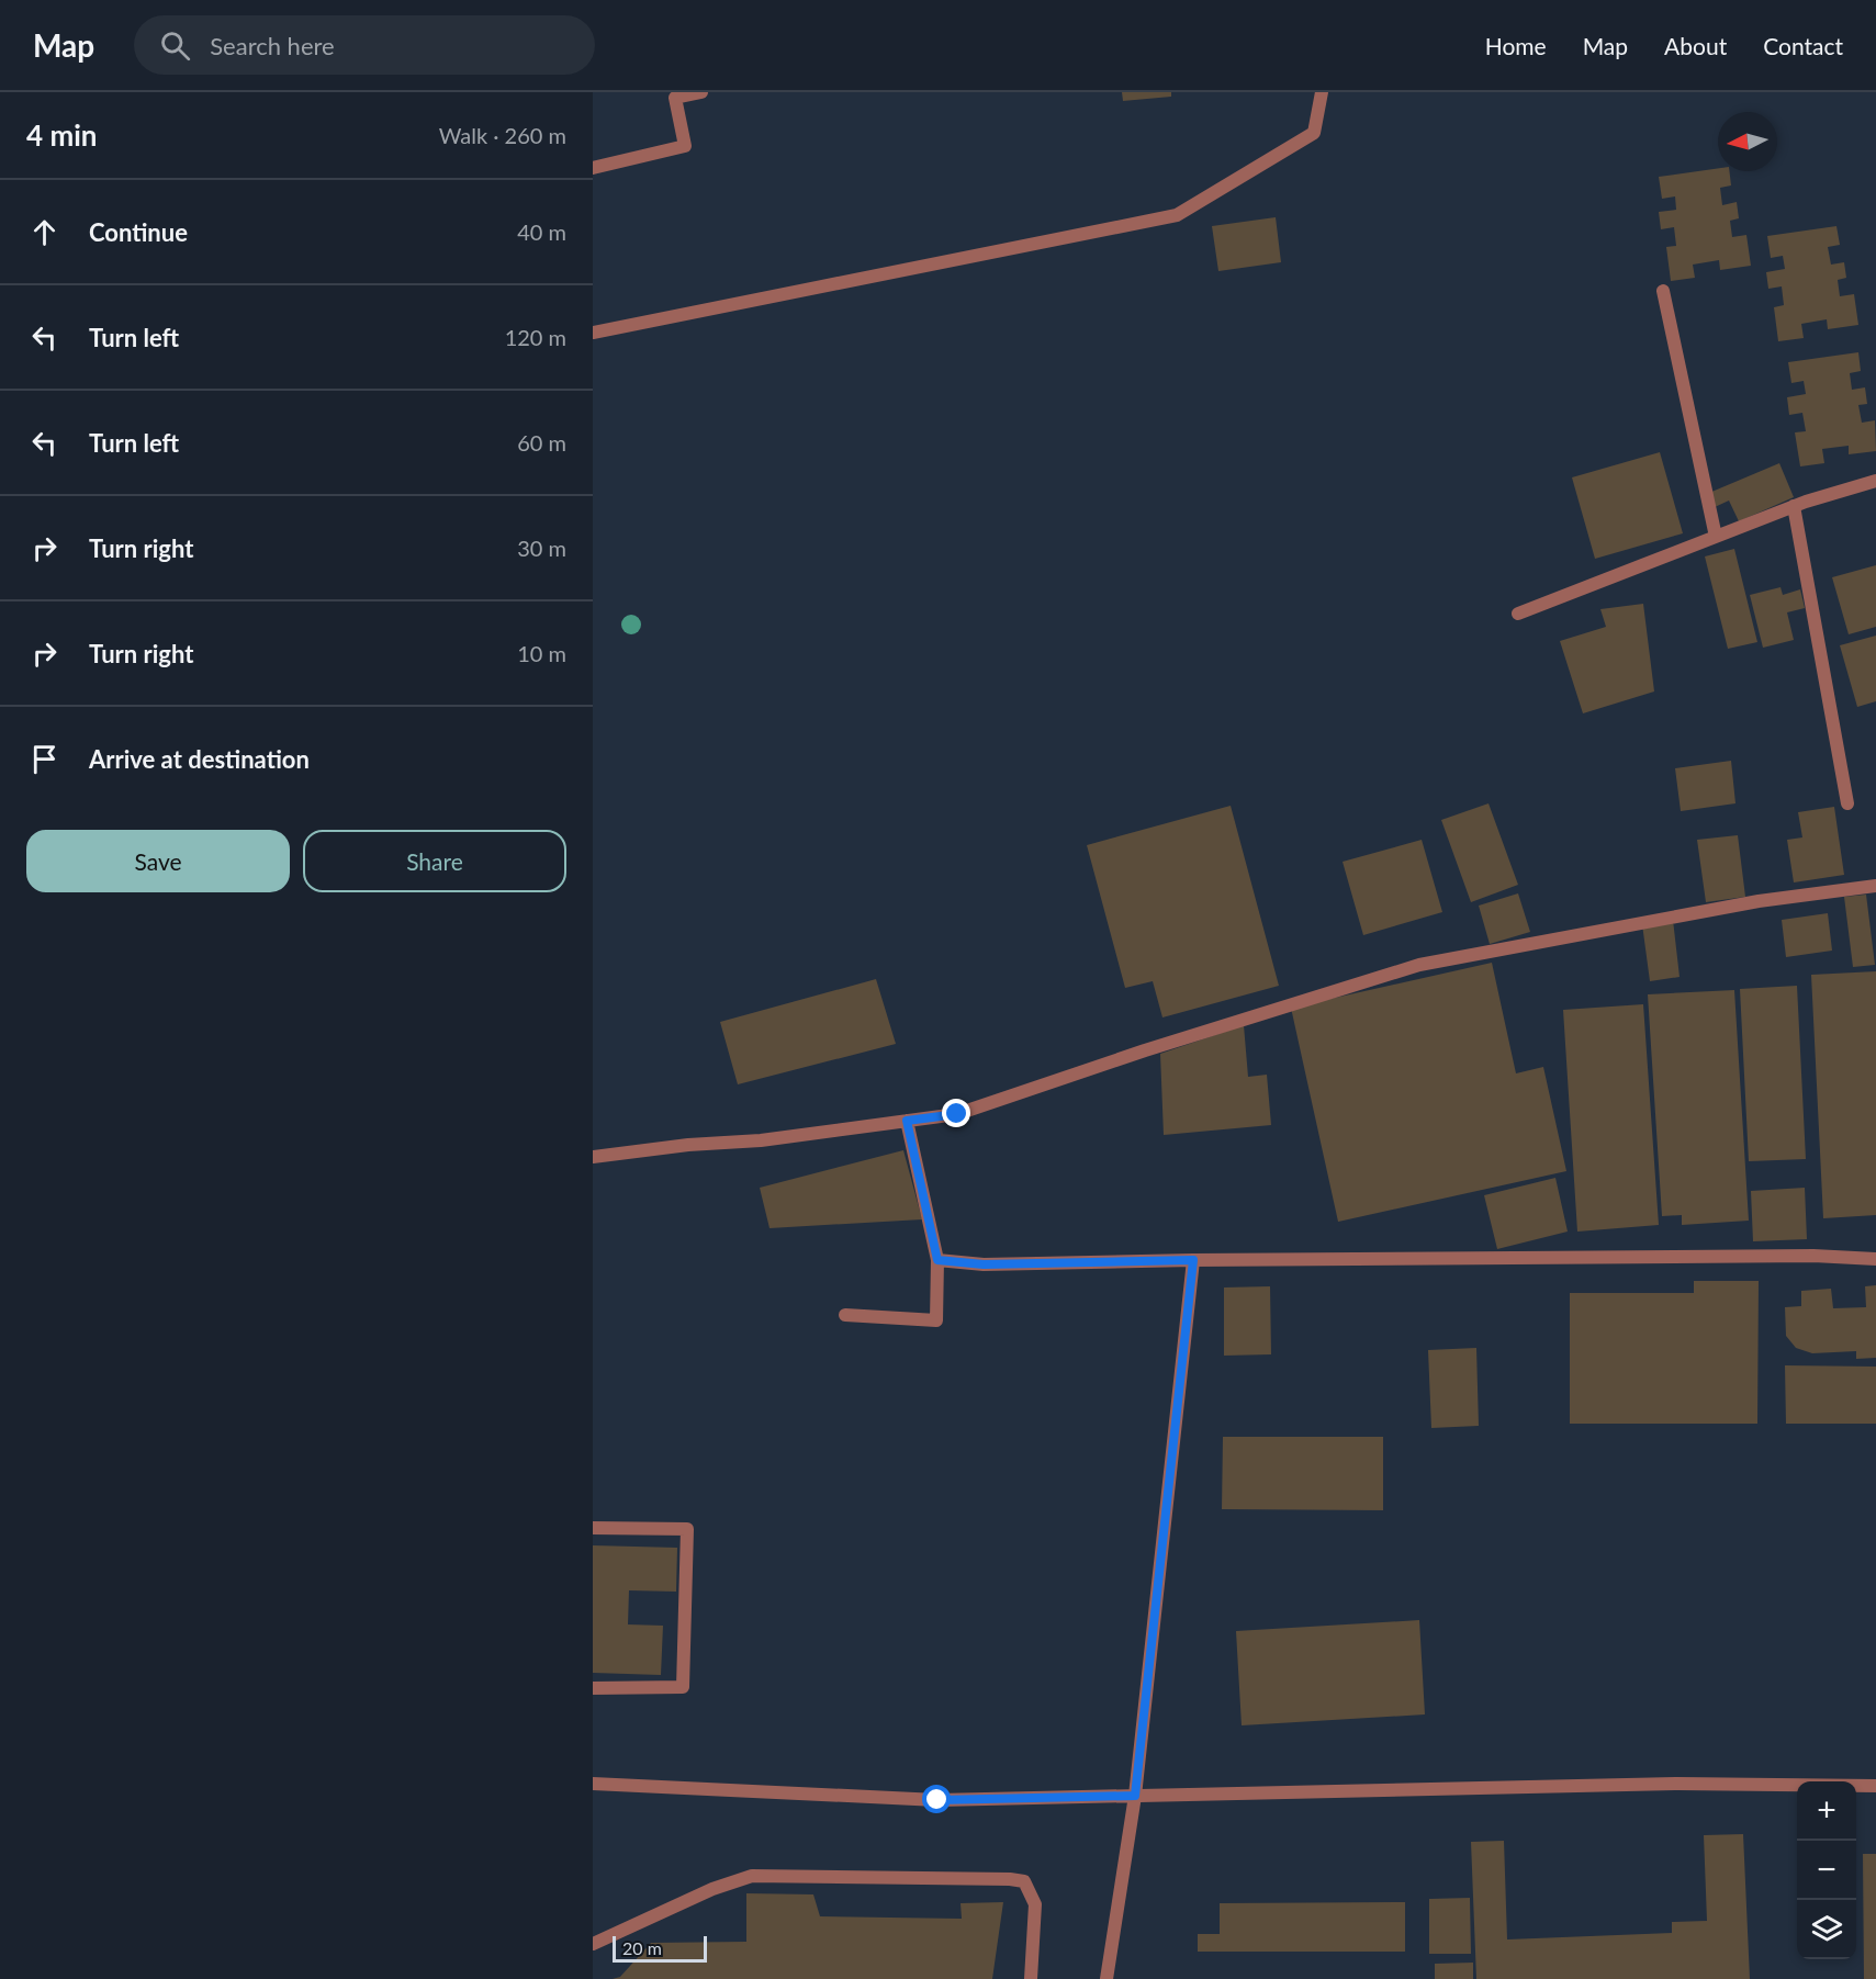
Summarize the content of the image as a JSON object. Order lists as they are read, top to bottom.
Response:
{
  "scale_bar": "20 m",
  "north": "left",
  "page": {
    "header": "Map",
    "search": "Search here",
    "nav": [
      "Home",
      "Map",
      "About",
      "Contact"
    ],
    "heading": ["4 min", "Walk · 260 m"],
    "list": [
      ["Continue", "40 m"],
      ["Turn left", "120 m"],
      ["Turn left", "60 m"],
      ["Turn right", "30 m"],
      ["Turn right", "10 m"],
      "Arrive at destination"
    ],
    "buttons": ["Save", "Share"],
    "map_buttons": ["+", "−"],
    "scale": "20 m"
  }
}
